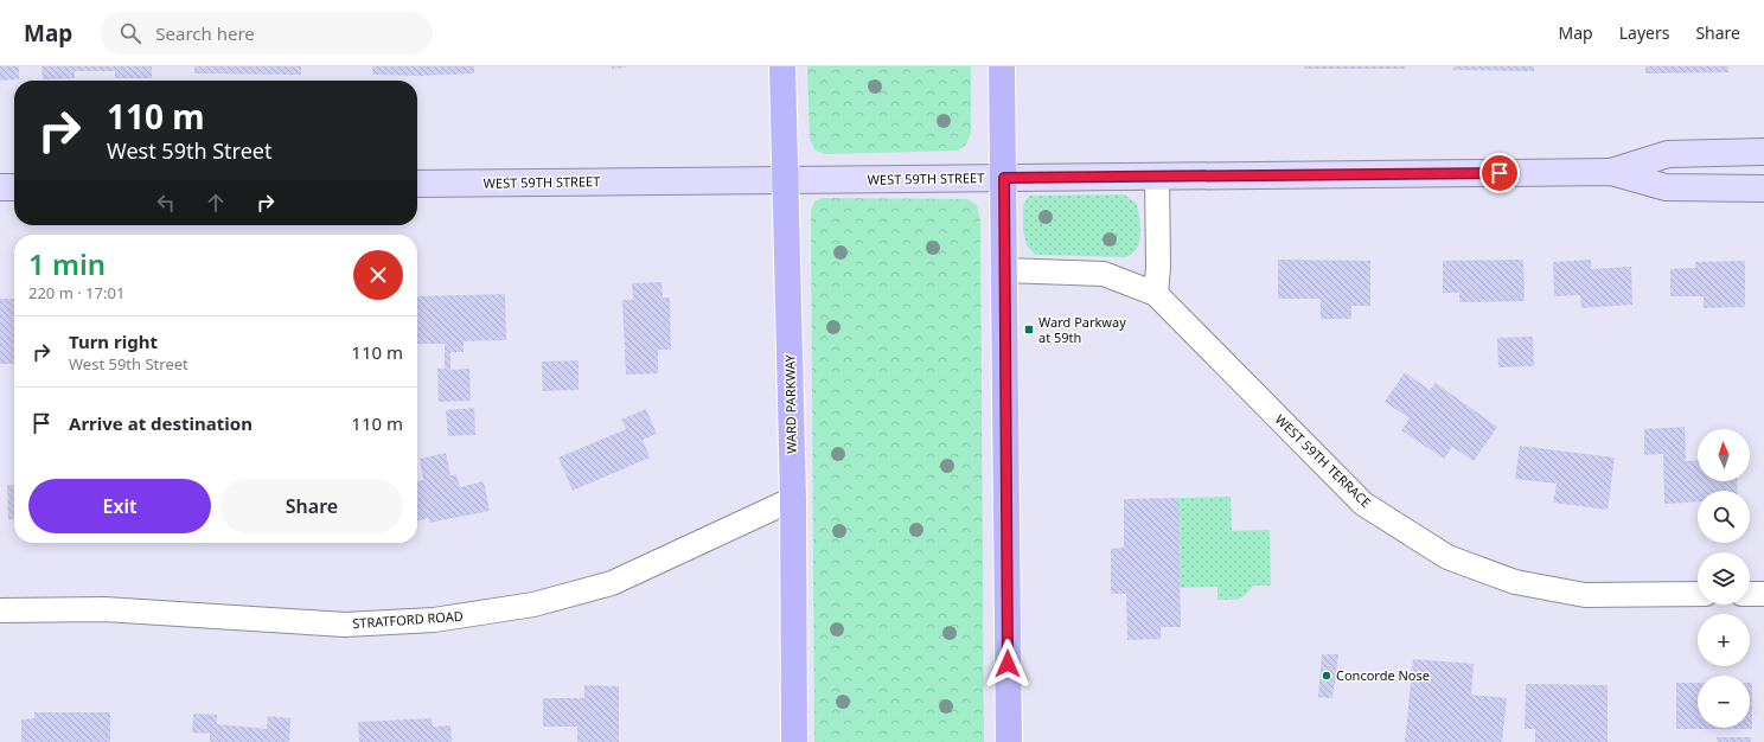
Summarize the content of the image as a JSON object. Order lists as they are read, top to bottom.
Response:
{
  "streets": {
    "main road": ["WARD PARKWAY"],
    "street": ["WEST 59TH STREET", "WEST 59TH TERRACE", "STRATFORD ROAD"]
  },
  "crossings": [
    ["WEST 59TH STREET", "WARD PARKWAY"],
    ["WARD PARKWAY", "STRATFORD ROAD"]
  ],
  "places": {
    "transit": ["Ward Parkway at 59th"],
    "other": ["Concorde Nose"]
  },
  "north": "top",
  "page": {
    "header": "Map",
    "search": "Search here",
    "nav": ["Map", "Layers", "Share"],
    "turn": ["110 m", "West 59th Street"],
    "heading": ["1 min", "220 m · 17:01"],
    "list": [
      {
        "name": "Turn right",
        "note": "West 59th Street",
        "value": "110 m"
      },
      {
        "name": "Arrive at destination",
        "value": "110 m"
      }
    ],
    "map_buttons": ["+", "−"],
    "buttons": ["Exit", "Share"]
  }
}
